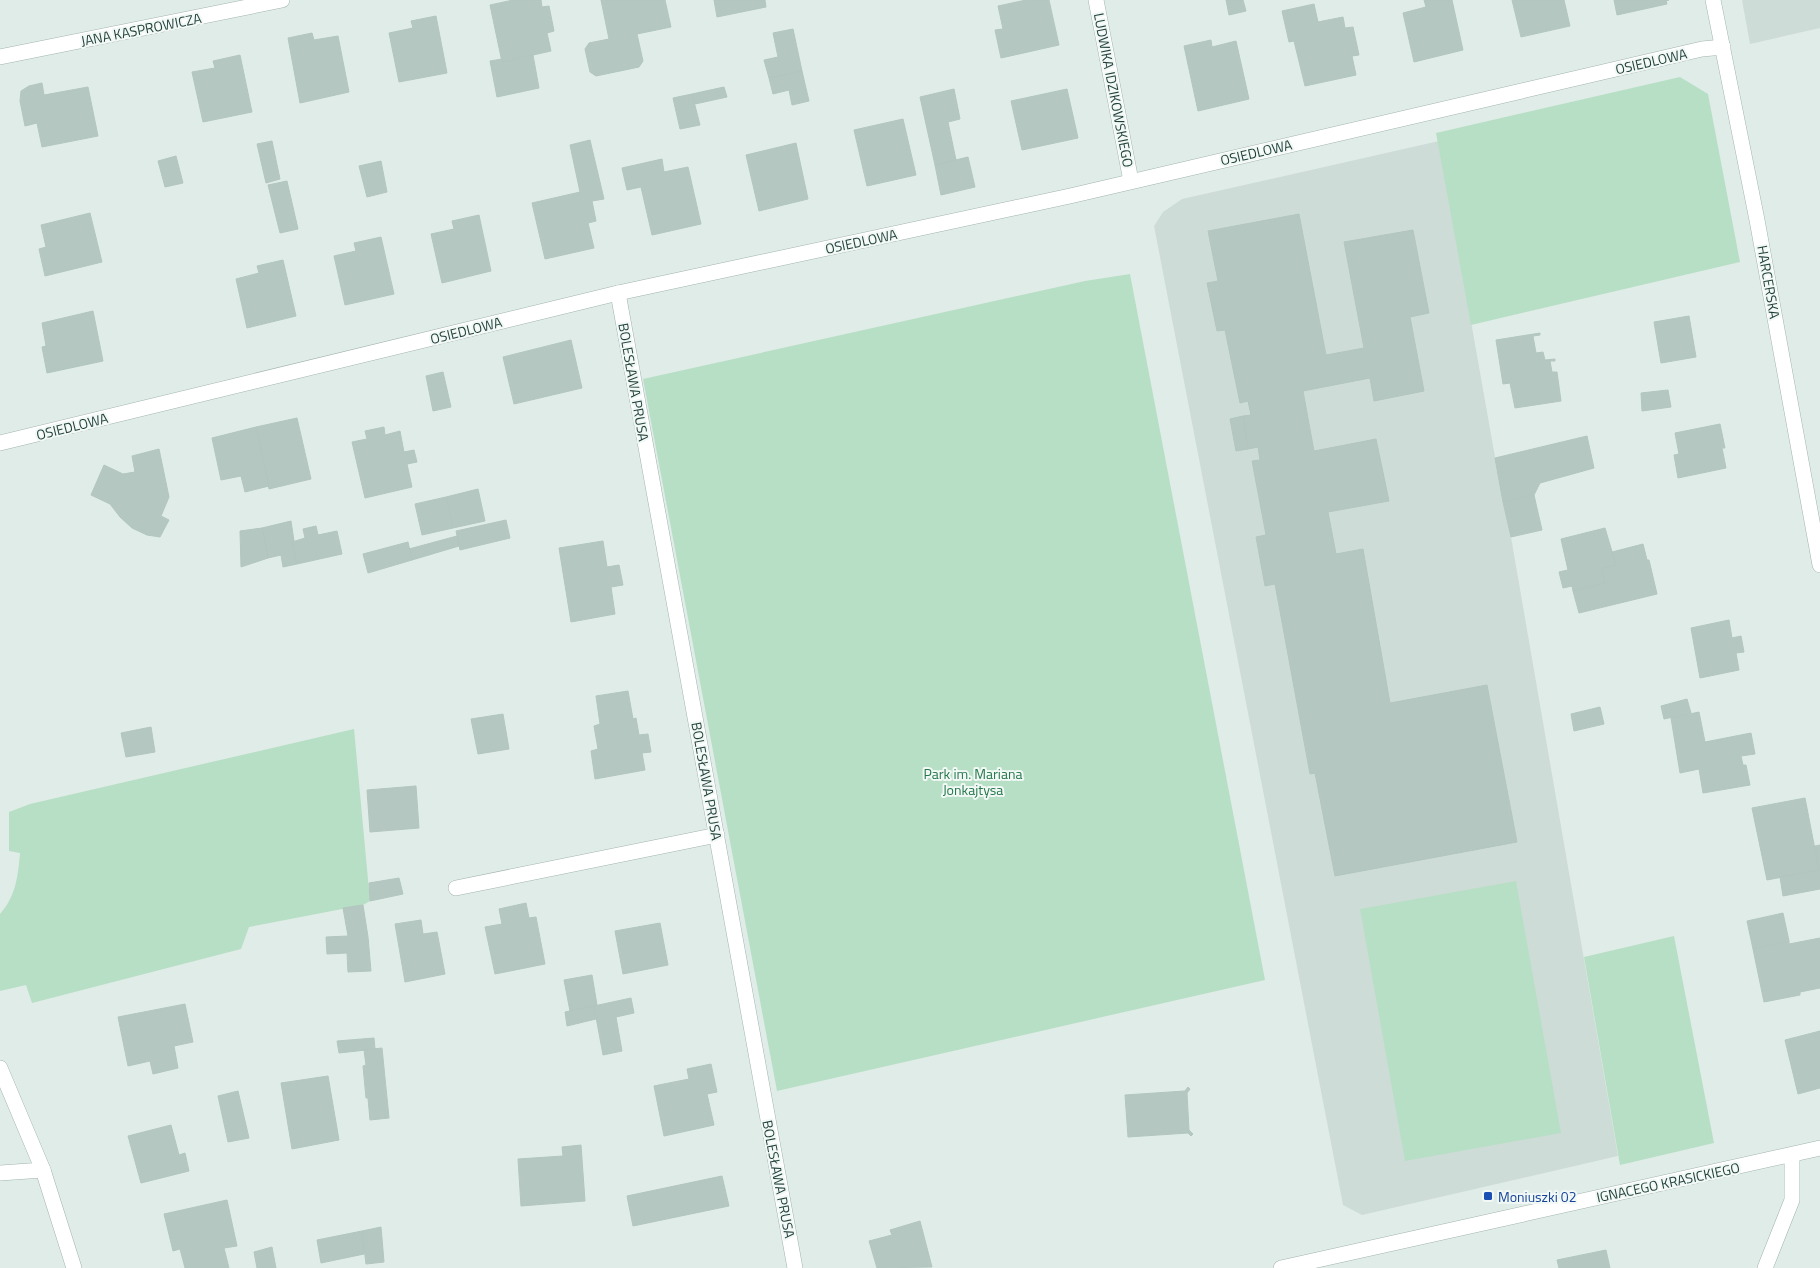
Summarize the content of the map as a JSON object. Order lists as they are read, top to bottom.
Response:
{
  "streets": {
    "street": [
      "JANA KASPROWICZA",
      "OSIEDLOWA",
      "LUDWIKA IDZIKOWSKIEGO",
      "HARCERSKA",
      "BOLESŁAWA PRUSA",
      "IGNACEGO KRASICKIEGO"
    ]
  },
  "crossings": [
    ["OSIEDLOWA", "LUDWIKA IDZIKOWSKIEGO"],
    ["OSIEDLOWA", "HARCERSKA"],
    ["OSIEDLOWA", "BOLESŁAWA PRUSA"]
  ],
  "parks": ["Park im. Mariana Jonkajtysa"],
  "places": {
    "transit": ["Moniuszki 02"]
  }
}
